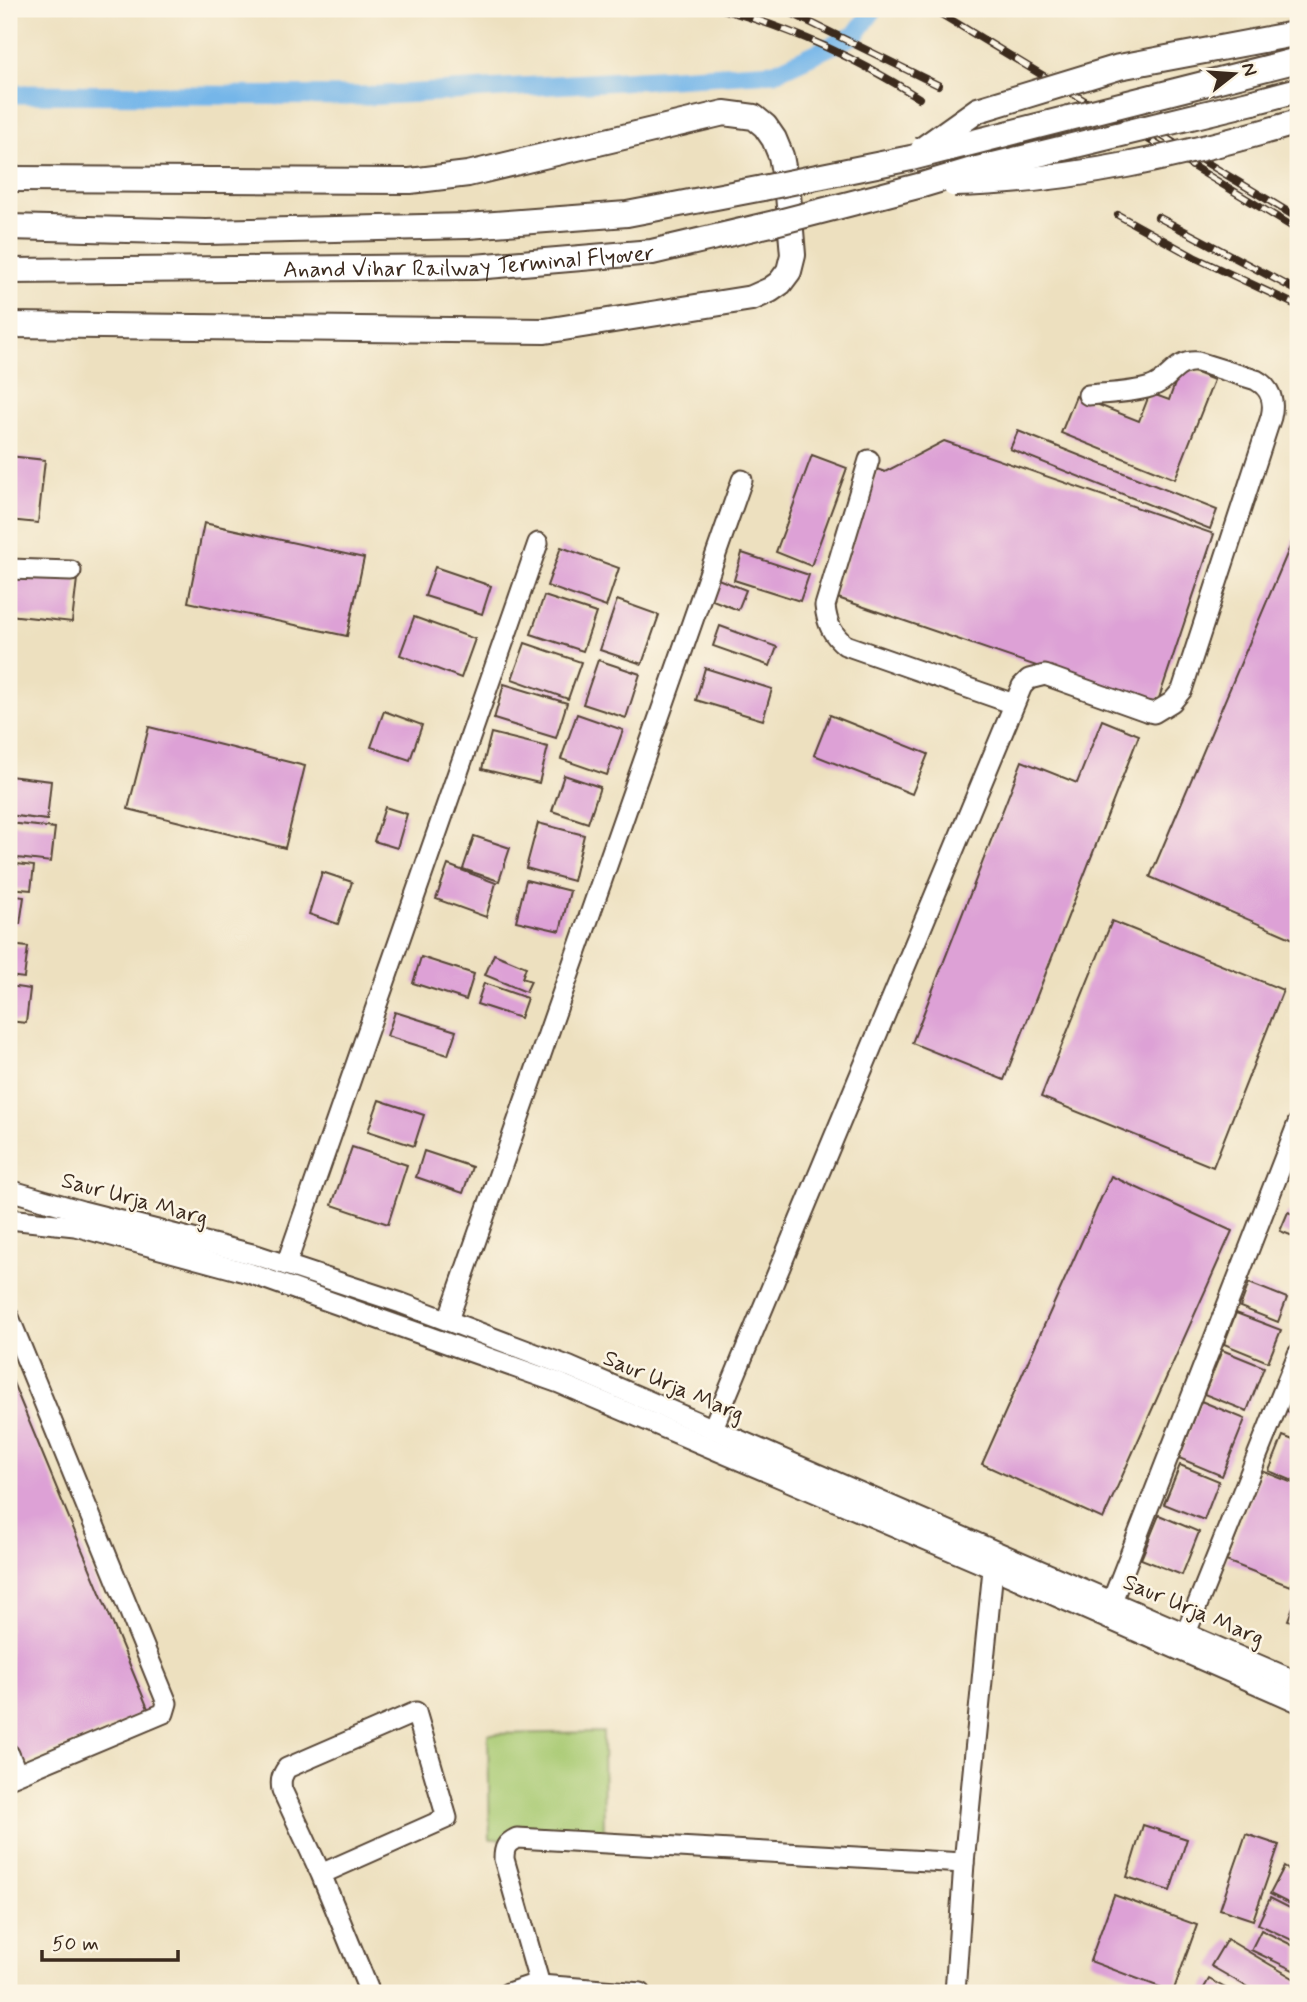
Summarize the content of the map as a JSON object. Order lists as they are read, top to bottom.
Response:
{
  "streets": {
    "main road": ["Anand Vihar Railway Terminal Flyover"],
    "street": ["Saur Urja Marg"]
  },
  "scale_bar": "50 m",
  "north": "right"
}
